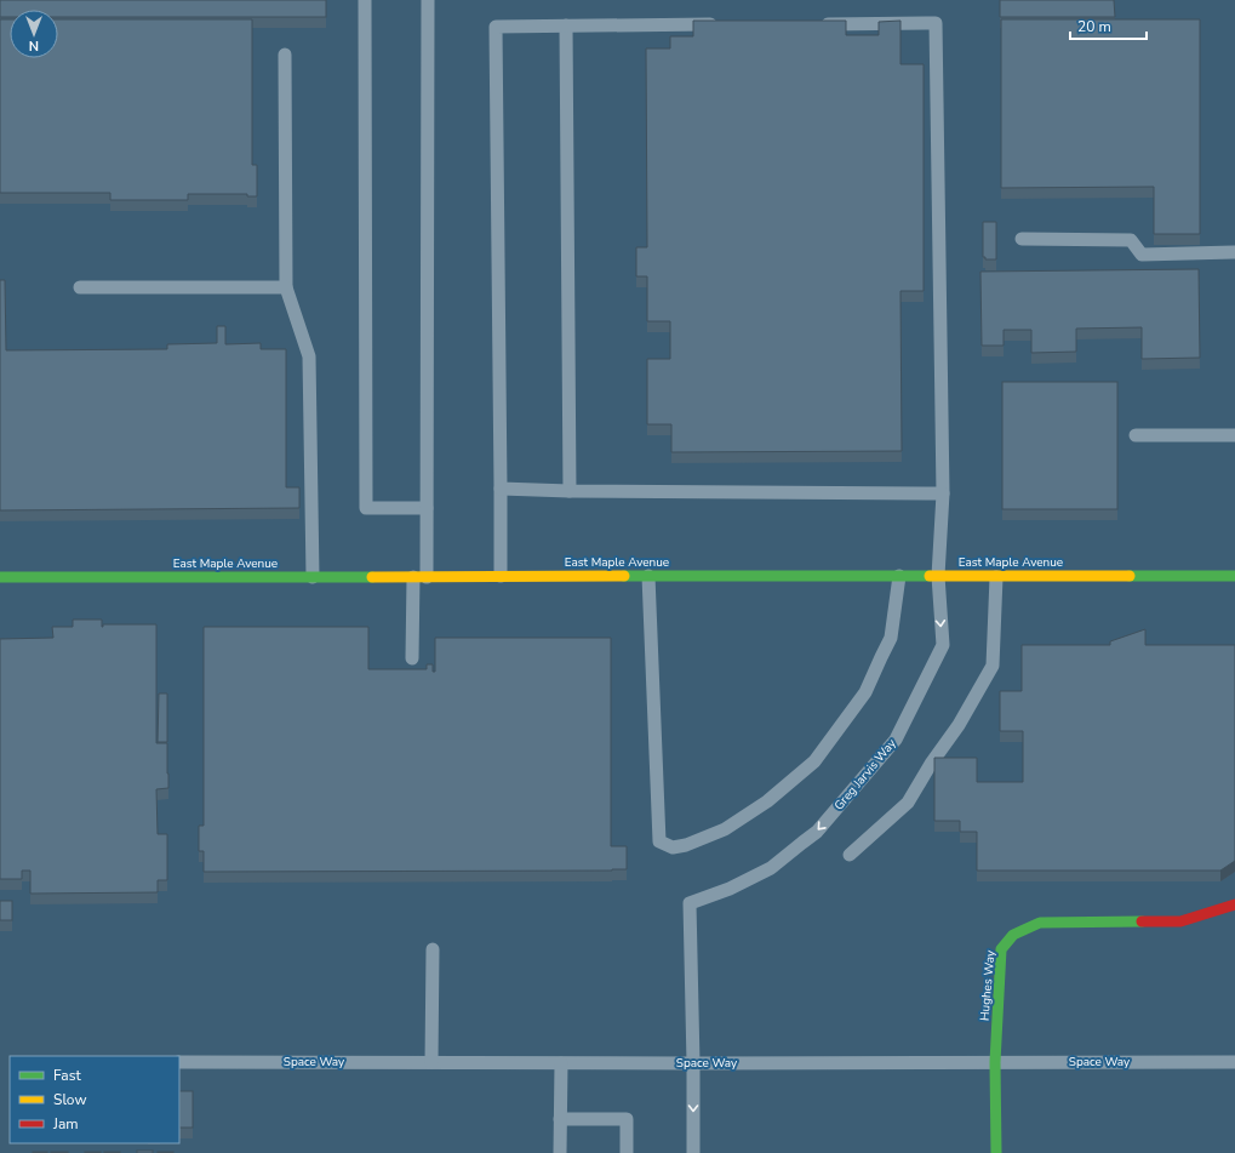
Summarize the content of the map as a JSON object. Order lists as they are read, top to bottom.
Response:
{
  "streets": {
    "street": ["East Maple Avenue", "Hughes Way"],
    "lane": ["Greg Jarvis Way", "Space Way"]
  },
  "crossings": [
    ["East Maple Avenue", "Greg Jarvis Way"],
    ["Greg Jarvis Way", "Space Way"],
    ["Hughes Way", "Space Way"]
  ],
  "legend": ["Fast", "Slow", "Jam"],
  "scale_bar": "20 m",
  "north": "bottom"
}
